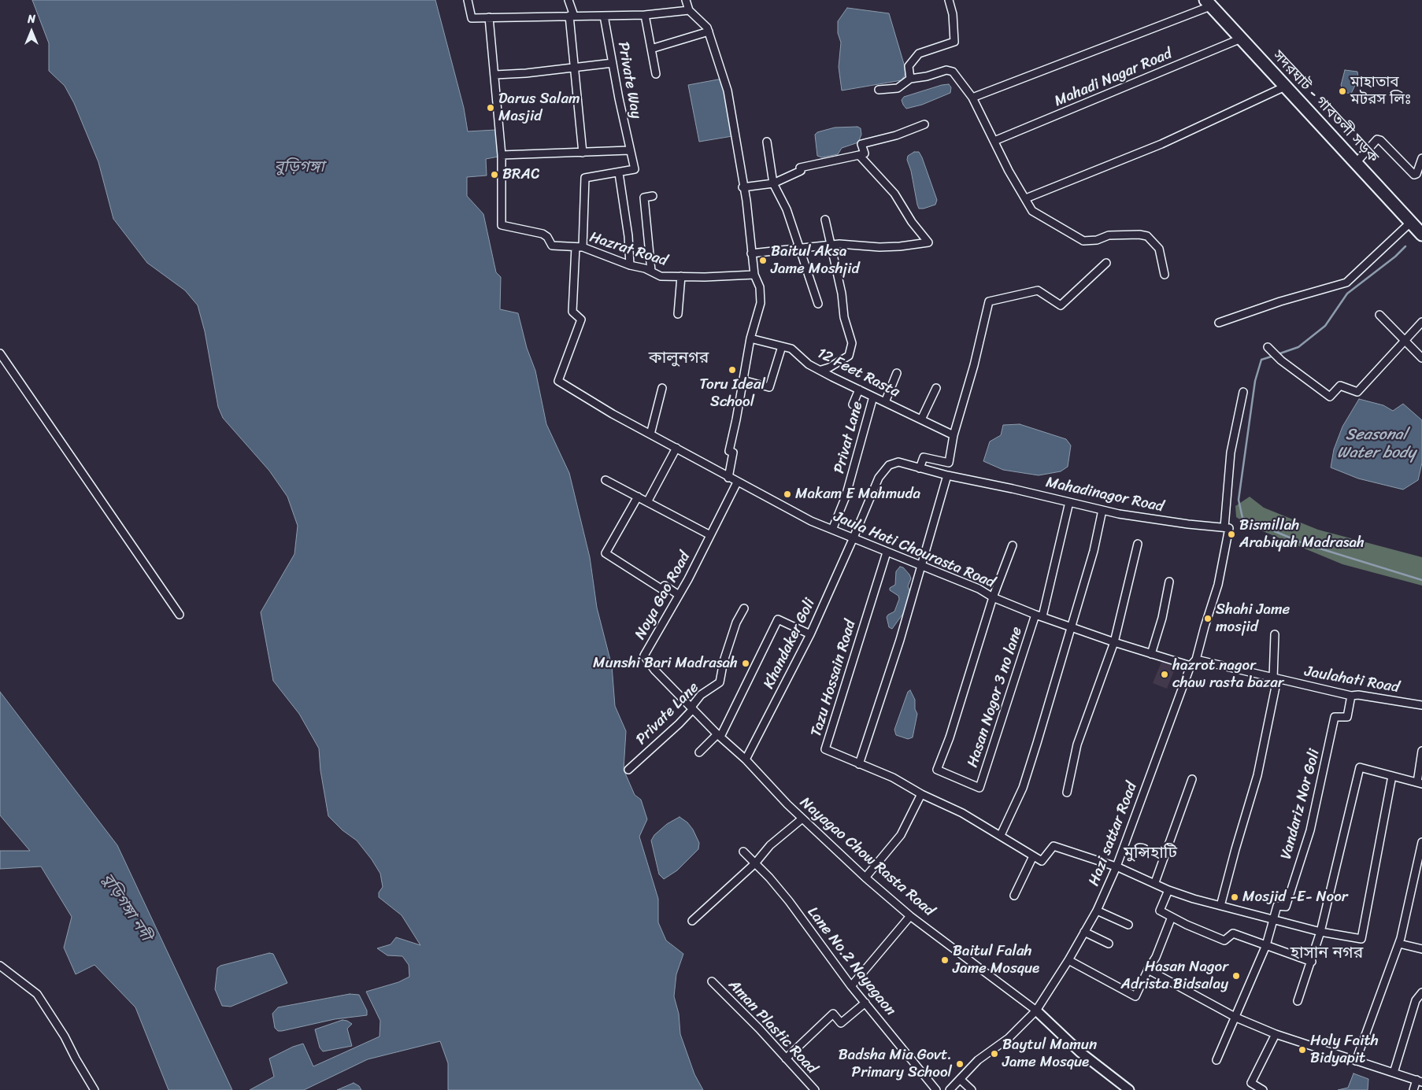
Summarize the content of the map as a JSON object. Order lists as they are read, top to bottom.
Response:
{
  "streets": {
    "highway": ["সদরঘাট - গাবতলী সড়ক"],
    "street": [
      "Mahadi Nagar Road",
      "Private Way",
      "Hazrat Road",
      "12 Feet Rasta",
      "Privat Lane",
      "Mahadinagor Road",
      "Jaula Hati Chourasta Road",
      "Noya Gao Road",
      "Khandaker Goli",
      "Tazu Hossain Road",
      "Jaulahati Road",
      "Hasan Nogor 3 no lane",
      "Private Lane",
      "Vandariz Nor Goli",
      "Hazi sattar Road",
      "Nayagao Chow Rasta Road",
      "Lane No.2 Nayagaon",
      "Aman Plastic Road"
    ]
  },
  "crossings": [
    ["Mahadi Nagar Road", "সদরঘাট - গাবতলী সড়ক"],
    ["Hazrat Road", "Jaula Hati Chourasta Road"],
    ["12 Feet Rasta", "Privat Lane"],
    ["Privat Lane", "Jaula Hati Chourasta Road"],
    ["Mahadinagor Road", "Khandaker Goli"],
    ["Mahadinagor Road", "Hasan Nogor 3 no lane"],
    ["Jaula Hati Chourasta Road", "Noya Gao Road"],
    ["Jaula Hati Chourasta Road", "Khandaker Goli"],
    ["Jaula Hati Chourasta Road", "Tazu Hossain Road"],
    ["Jaula Hati Chourasta Road", "Hasan Nogor 3 no lane"],
    ["Jaula Hati Chourasta Road", "Hazi sattar Road"],
    ["Noya Gao Road", "Private Lane"],
    ["Noya Gao Road", "Nayagao Chow Rasta Road"],
    ["Khandaker Goli", "Nayagao Chow Rasta Road"],
    ["Jaulahati Road", "Vandariz Nor Goli"],
    ["Jaulahati Road", "Hazi sattar Road"],
    ["Private Lane", "Nayagao Chow Rasta Road"],
    ["Hazi sattar Road", "Nayagao Chow Rasta Road"]
  ],
  "districts": ["কালুনগর", "মুন্সিহাটি", "হাসান নগর"],
  "water": ["বুড়িগঙ্গা", "Seasonal Water body", "বুড়িগঙ্গা নদী"],
  "places": [
    "মাহাতাব মটরস লিঃ",
    "Darus Salam Masjid",
    "BRAC",
    "Baitul Aksa Jame Moshjid",
    "Toru Ideal School",
    "Makam E Mahmuda",
    "Bismillah Arabiyah Madrasah",
    "Shahi Jame mosjid",
    "Munshi Bari Madrasah",
    "hazrot nagor chaw rasta bazar",
    "Mosjid -E- Noor",
    "Baitul Falah Jame Mosque",
    "Hasan Nagor Adrista Bidsalay",
    "Holy Faith Bidyapit",
    "Baytul Mamun Jame Mosque",
    "Badsha Mia Govt. Primary School"
  ],
  "north": "top"
}
